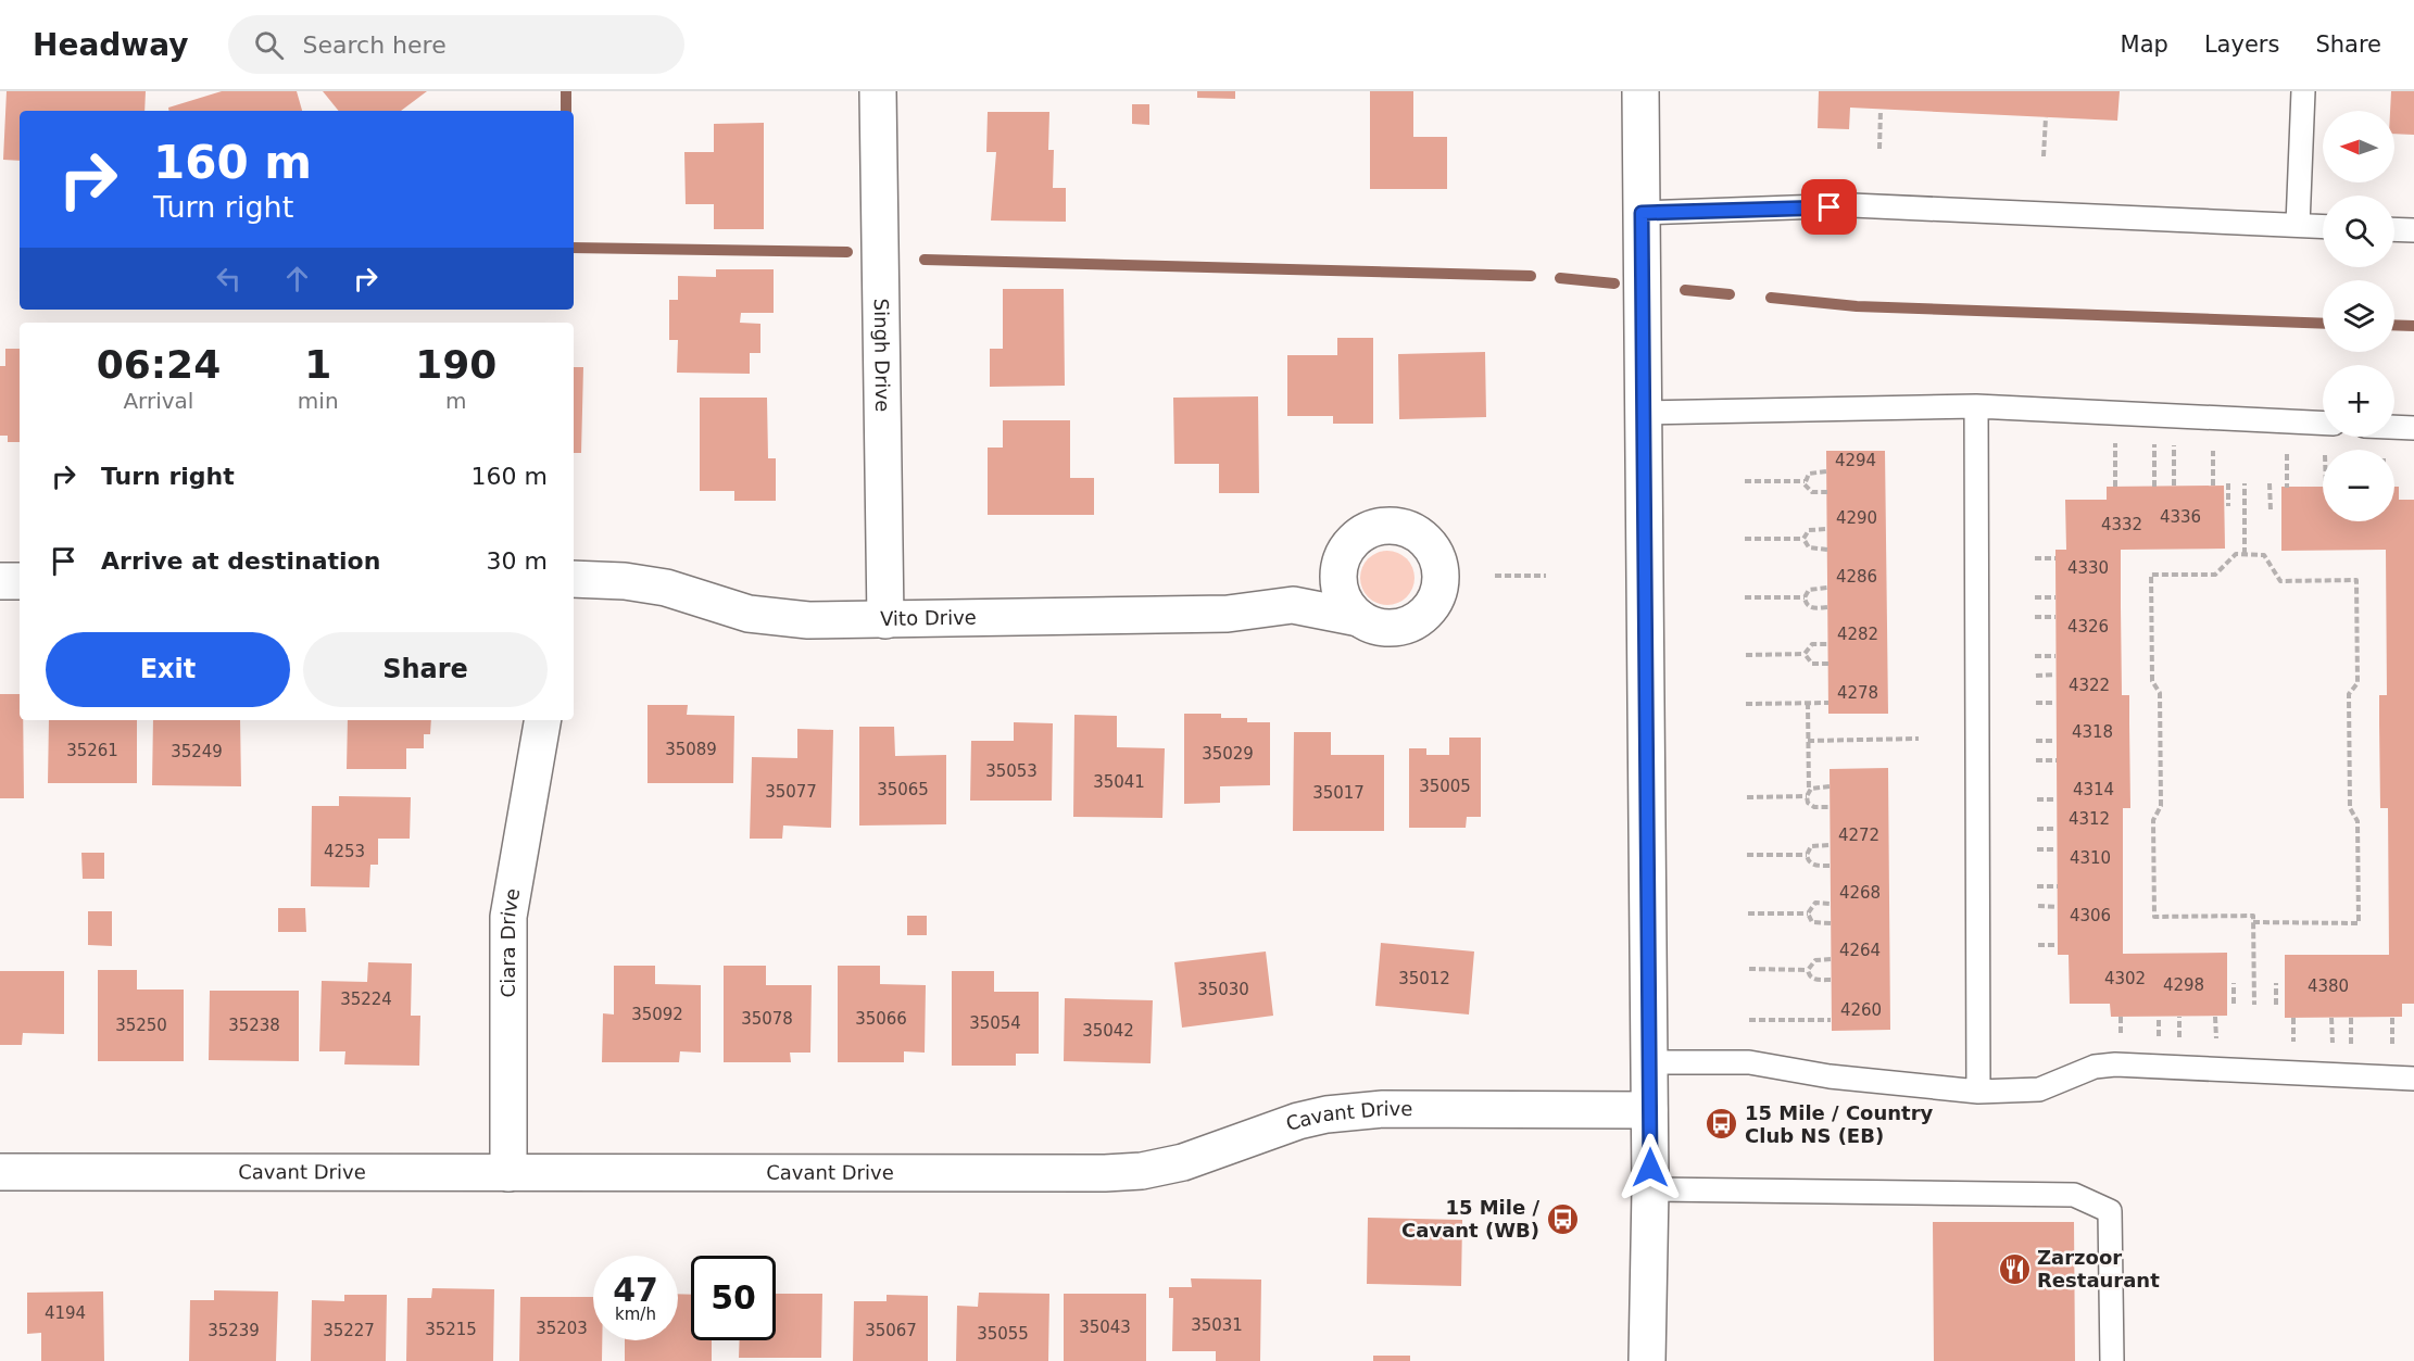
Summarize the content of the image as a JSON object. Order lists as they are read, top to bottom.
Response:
{
  "streets": {
    "street": [
      "Singh Drive",
      "Vito Drive",
      "Ciara Drive",
      "Cavant Drive"
    ]
  },
  "crossings": [
    ["Singh Drive", "Vito Drive"],
    ["Ciara Drive", "Cavant Drive"]
  ],
  "places": {
    "bus stop": ["15 Mile / Country Club NS (EB)", "15 Mile / Cavant (WB)"],
    "restaurant": ["Zarzoor Restaurant"]
  },
  "house_numbers": [
    "4294",
    "4336",
    "4290",
    "4332",
    "4330",
    "4286",
    "4326",
    "4282",
    "4322",
    "4278",
    "4318",
    "35089",
    "35261",
    "35249",
    "35029",
    "35053",
    "35041",
    "35005",
    "35065",
    "4314",
    "35077",
    "35017",
    "4312",
    "4272",
    "4253",
    "4310",
    "4268",
    "4306",
    "4264",
    "35012",
    "4302",
    "4298",
    "4380",
    "35030",
    "35224",
    "4260",
    "35092",
    "35078",
    "35066",
    "35054",
    "35250",
    "35238",
    "35042",
    "4194",
    "35031",
    "35043",
    "35203",
    "35215",
    "35239",
    "35227",
    "35067",
    "35055"
  ],
  "north": "left",
  "page": {
    "header": "Headway",
    "search": "Search here",
    "nav": ["Map", "Layers", "Share"],
    "map_buttons": ["+", "−"],
    "turn": ["160 m", "Turn right"],
    "eta": [
      "06:24",
      "Arrival",
      "1",
      "min",
      "190",
      "m"
    ],
    "list": [
      {
        "name": "Turn right",
        "value": "160 m"
      },
      {
        "name": "Arrive at destination",
        "value": "30 m"
      }
    ],
    "buttons": ["Exit", "Share"],
    "speed": "47 km/h",
    "limit": "50"
  }
}
